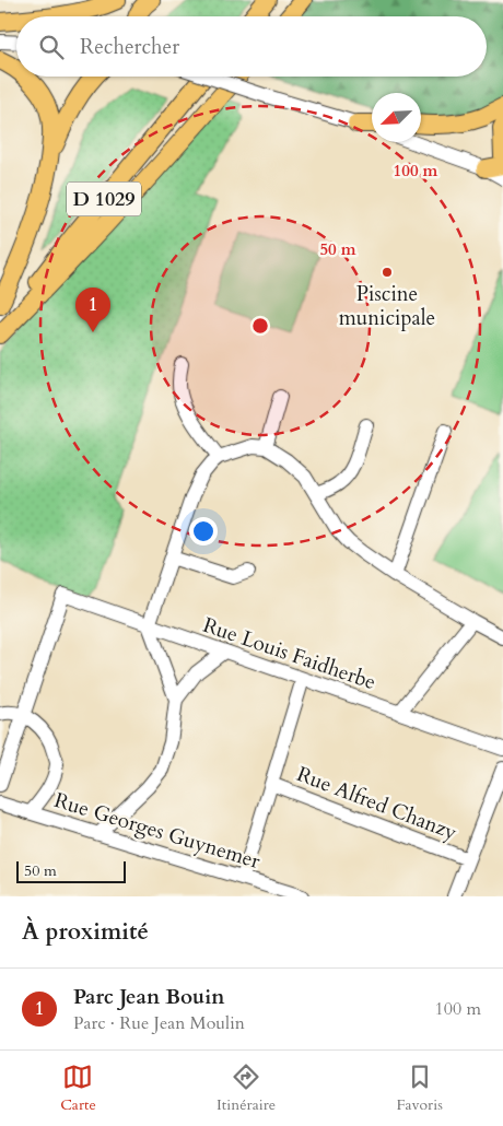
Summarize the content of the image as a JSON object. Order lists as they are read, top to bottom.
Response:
{
  "streets": {
    "main road": ["D 1029"],
    "street": ["Rue Louis Faidherbe", "Rue Alfred Chanzy", "Rue Georges Guynemer"]
  },
  "places": ["Piscine municipale"],
  "scale_bar": "50 m",
  "north": "bottom left",
  "page": {
    "search": "Rechercher",
    "pins": "1",
    "scale": "50 m",
    "heading": "À proximité",
    "list": [
      {
        "mark": "1",
        "name": "Parc Jean Bouin",
        "note": "Parc · Rue Jean Moulin",
        "value": "100 m"
      }
    ],
    "nav": ["Carte", "Itinéraire", "Favoris"]
  },
  "rings": ["100 m", "50 m"]
}
